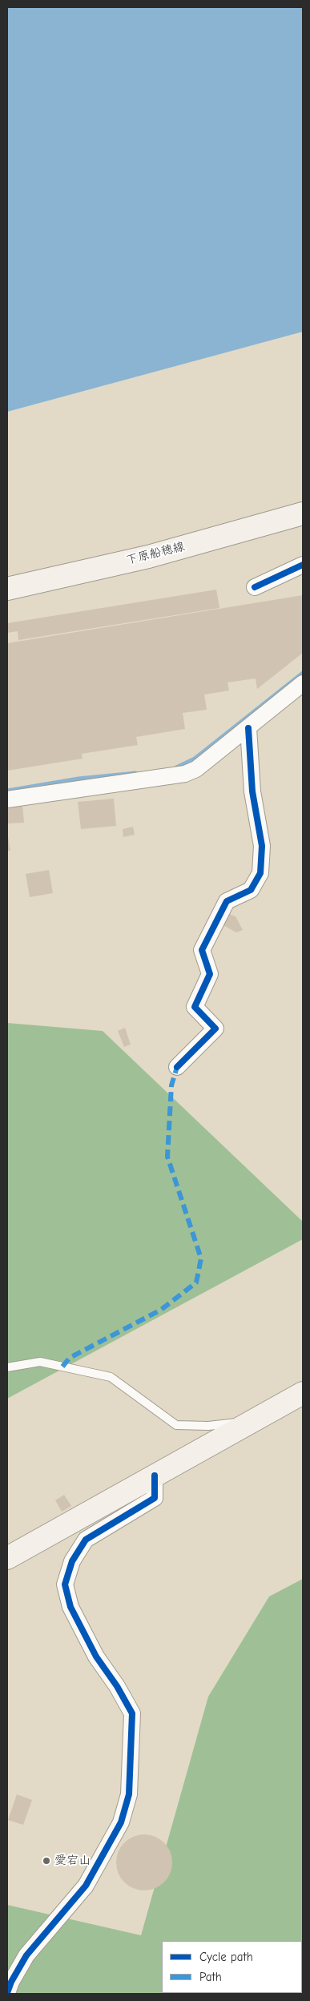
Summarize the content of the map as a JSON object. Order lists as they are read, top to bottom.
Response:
{
  "streets": {
    "street": ["下原船穂線"]
  },
  "places": ["愛宕山"],
  "legend": ["Cycle path", "Path"]
}
